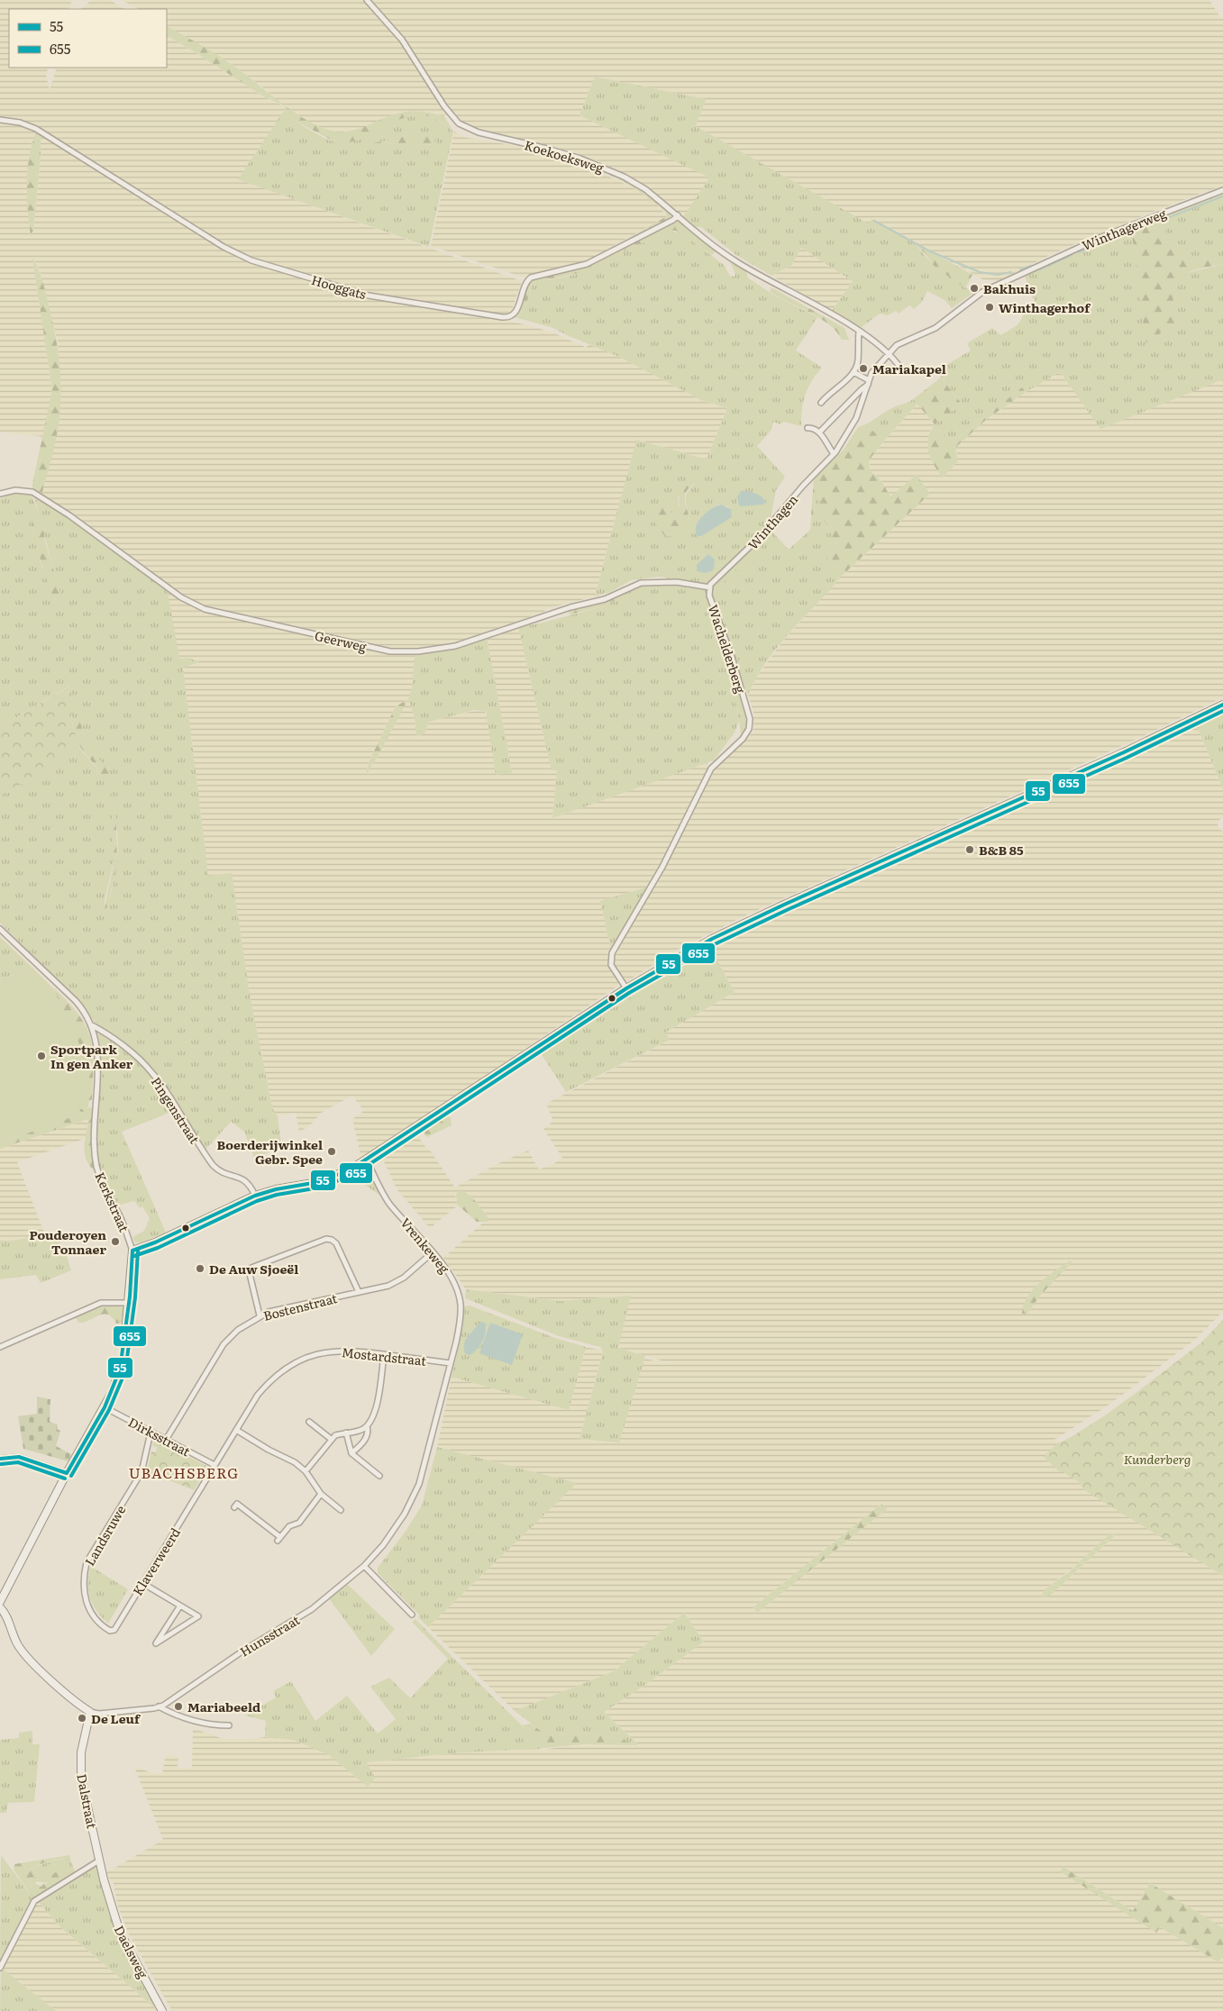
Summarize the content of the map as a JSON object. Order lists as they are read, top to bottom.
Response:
{
  "streets": {
    "street": [
      "Koekoeksweg",
      "Winthagerweg",
      "Hooggats",
      "Winthagen",
      "Geerweg",
      "Wachelderberg",
      "Pingenstraat",
      "Kerkstraat",
      "Vrenkeweg",
      "Bostenstraat",
      "Mostardstraat",
      "Dirksstraat",
      "Landsruwe",
      "Klaverweerd",
      "Hunsstraat",
      "Dalstraat",
      "Daelsweg"
    ]
  },
  "crossings": [
    ["Koekoeksweg", "Hooggats"],
    ["Winthagerweg", "Winthagen"],
    ["Winthagen", "Geerweg"],
    ["Winthagen", "Wachelderberg"],
    ["Geerweg", "Wachelderberg"],
    ["Pingenstraat", "Kerkstraat"],
    ["Kerkstraat", "Dirksstraat"],
    ["Vrenkeweg", "Bostenstraat"],
    ["Vrenkeweg", "Mostardstraat"],
    ["Vrenkeweg", "Hunsstraat"],
    ["Bostenstraat", "Dirksstraat"],
    ["Mostardstraat", "Dirksstraat"],
    ["Mostardstraat", "Klaverweerd"],
    ["Mostardstraat", "Hunsstraat"],
    ["Dirksstraat", "Landsruwe"],
    ["Landsruwe", "Klaverweerd"],
    ["Hunsstraat", "Dalstraat"],
    ["Dalstraat", "Daelsweg"]
  ],
  "districts": ["UBACHSBERG"],
  "parks": ["Kunderberg"],
  "places": [
    "Bakhuis",
    "Winthagerhof",
    "Mariakapel",
    "B&B 85",
    "Sportpark In gen Anker",
    "Boerderijwinkel Gebr. Spee",
    "Pouderoyen Tonnaer",
    "De Auw Sjoeël",
    "Mariabeeld",
    "De Leuf"
  ],
  "lines": ["transit line 55", "transit line 655"],
  "legend": ["55", "655"]
}
